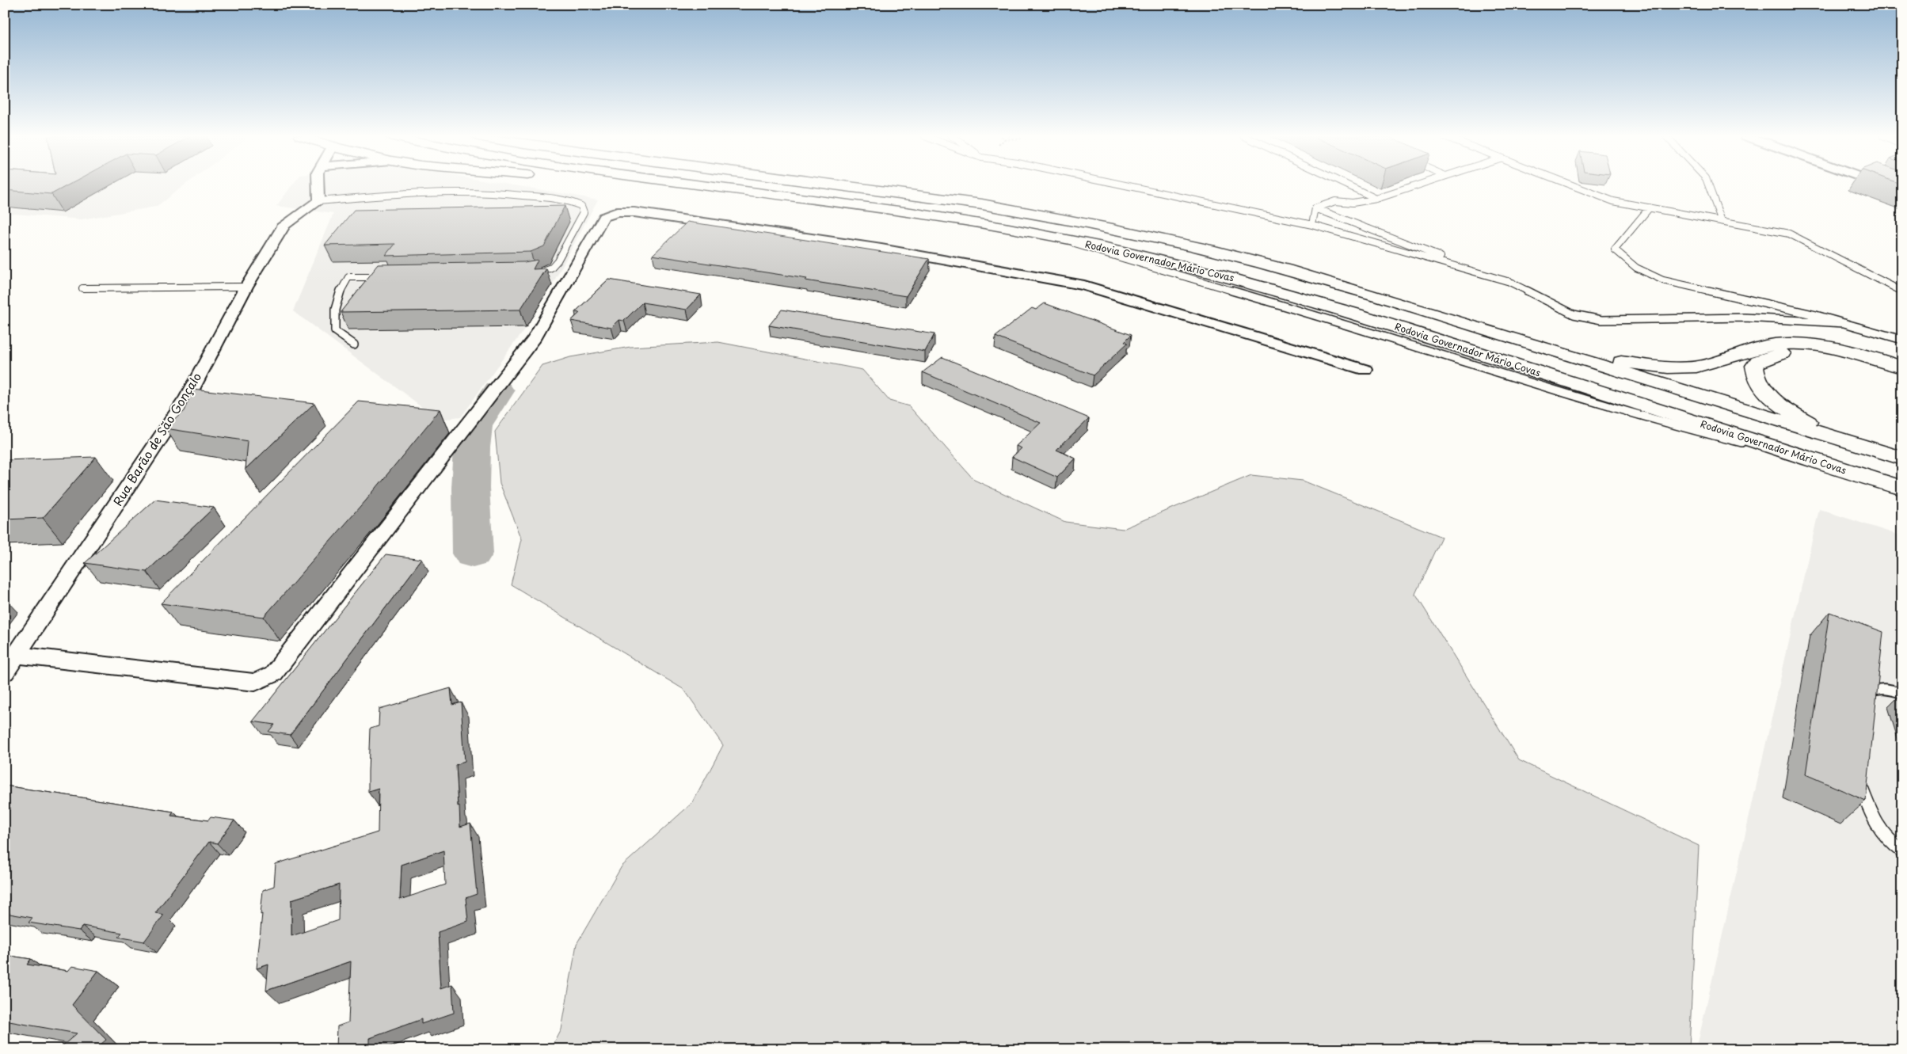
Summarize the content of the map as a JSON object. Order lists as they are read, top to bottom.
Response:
{
  "streets": {
    "main road": ["Rodovia Governador Mário Covas"],
    "street": ["Rua Barão de São Gonçalo"]
  }
}
